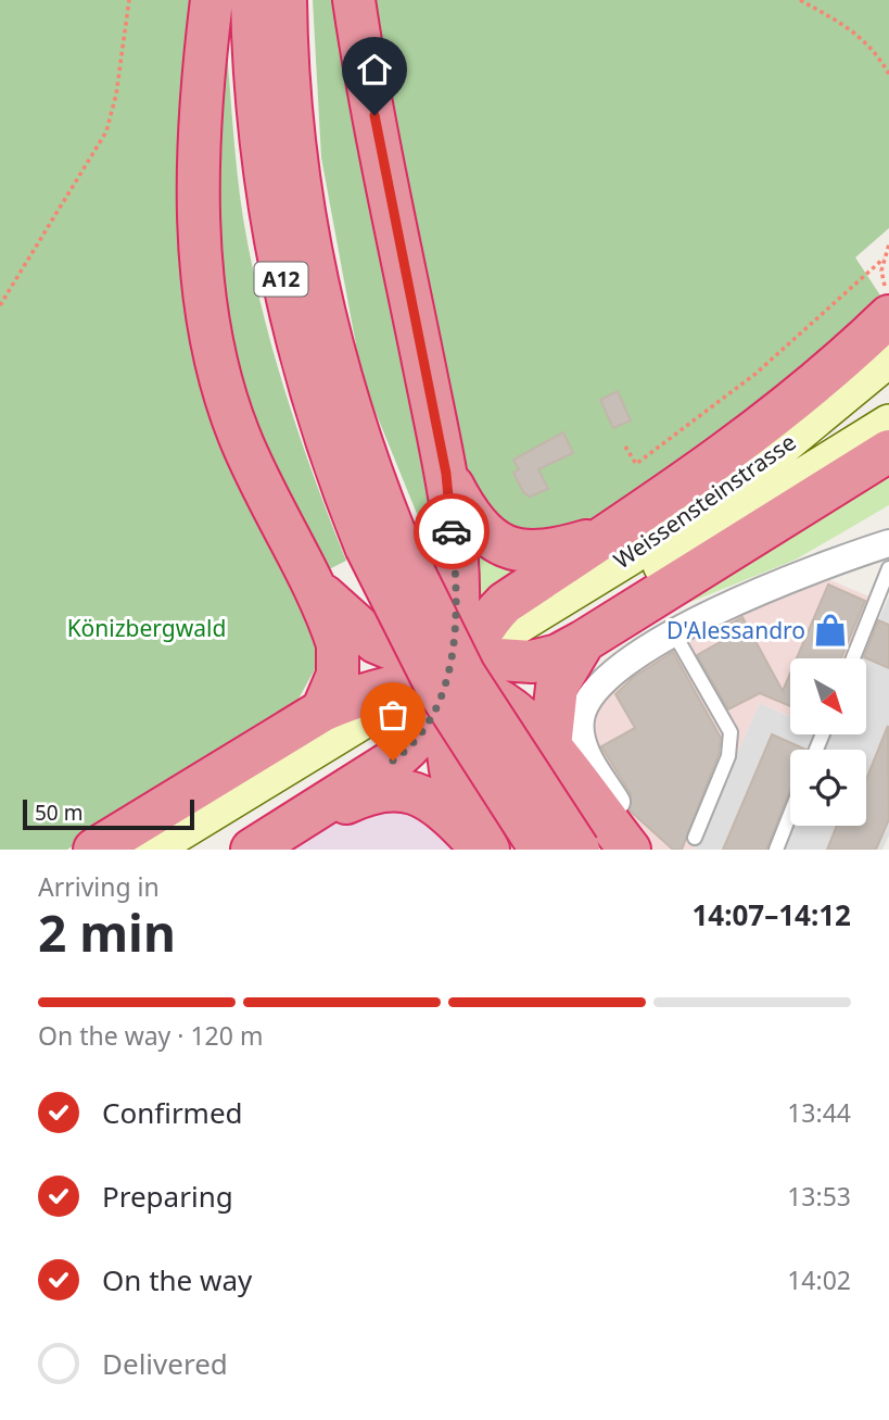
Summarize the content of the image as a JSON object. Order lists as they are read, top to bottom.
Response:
{
  "streets": {
    "highway": ["A12"],
    "main road": ["Weissensteinstrasse"]
  },
  "parks": ["Könizbergwald"],
  "places": {
    "shop": ["D'Alessandro"]
  },
  "scale_bar": "50 m",
  "north": "bottom right",
  "page": {
    "scale": "50 m",
    "heading": ["2 min", "Arriving in", "14:07–14:12"],
    "bar": "On the way · 120 m",
    "list": [
      ["Confirmed", "13:44"],
      ["Preparing", "13:53"],
      ["On the way", "14:02"],
      "Delivered"
    ]
  }
}
